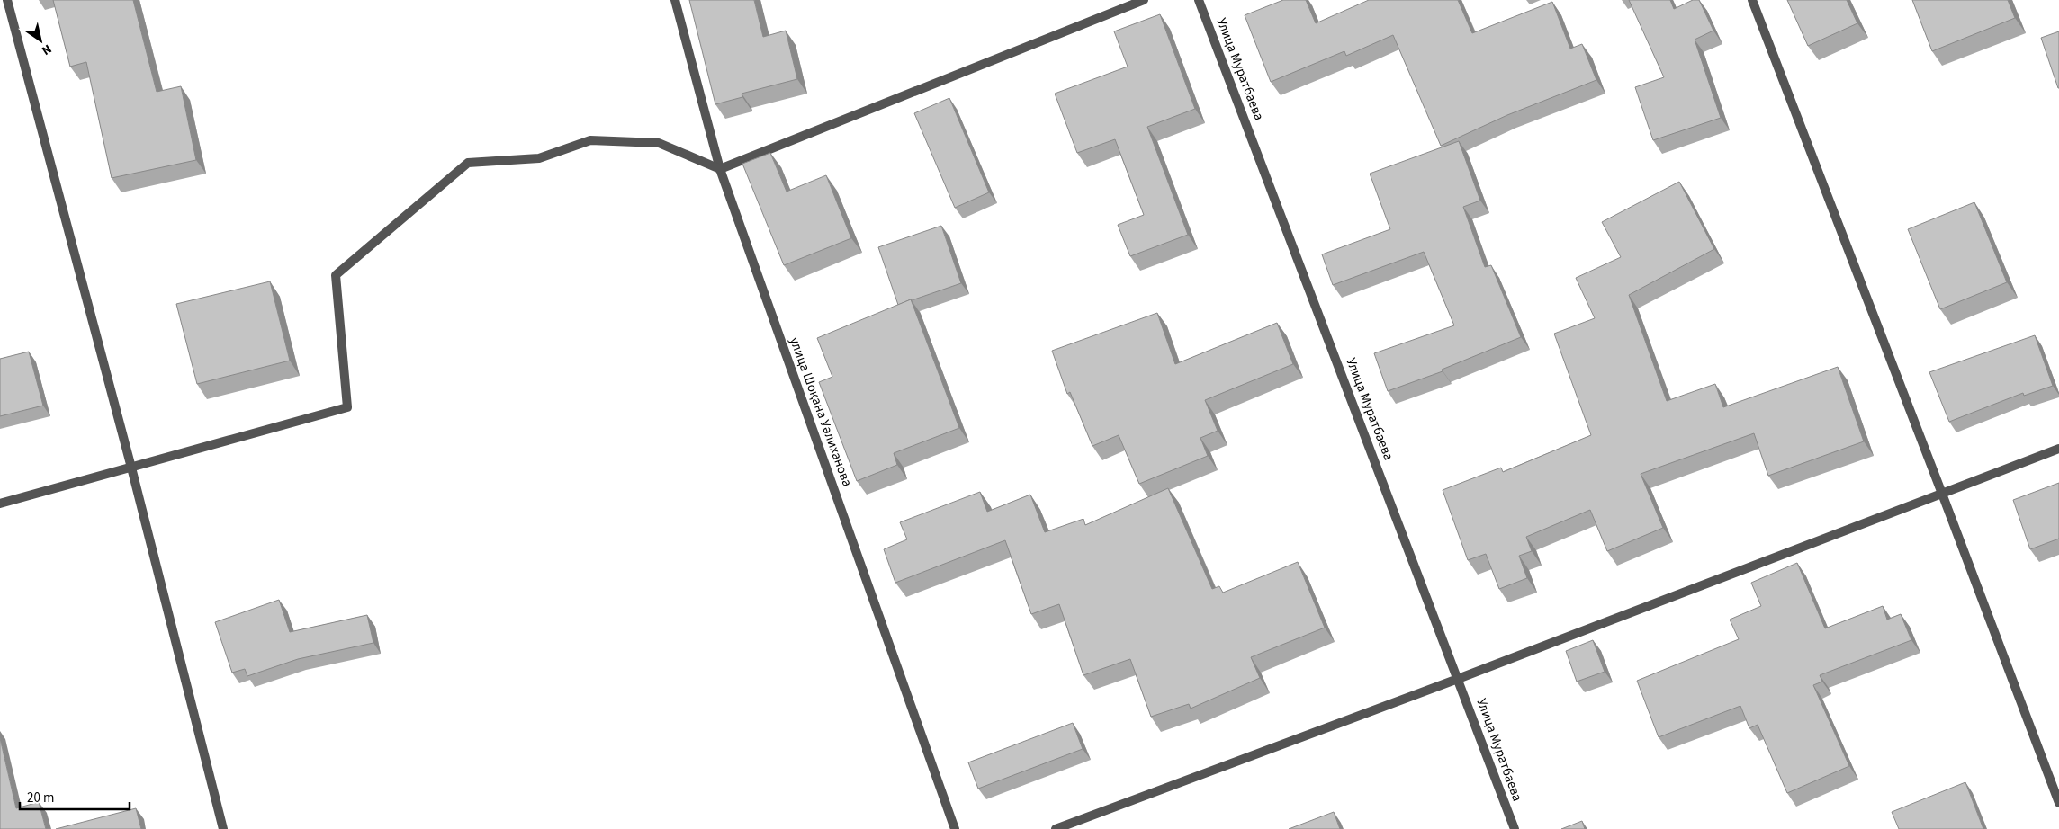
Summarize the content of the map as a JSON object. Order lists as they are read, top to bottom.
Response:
{
  "streets": {
    "street": ["Улица Муратбаева", "улица Шоқана Уәлиханова"]
  },
  "scale_bar": "20 m",
  "north": "bottom right"
}
